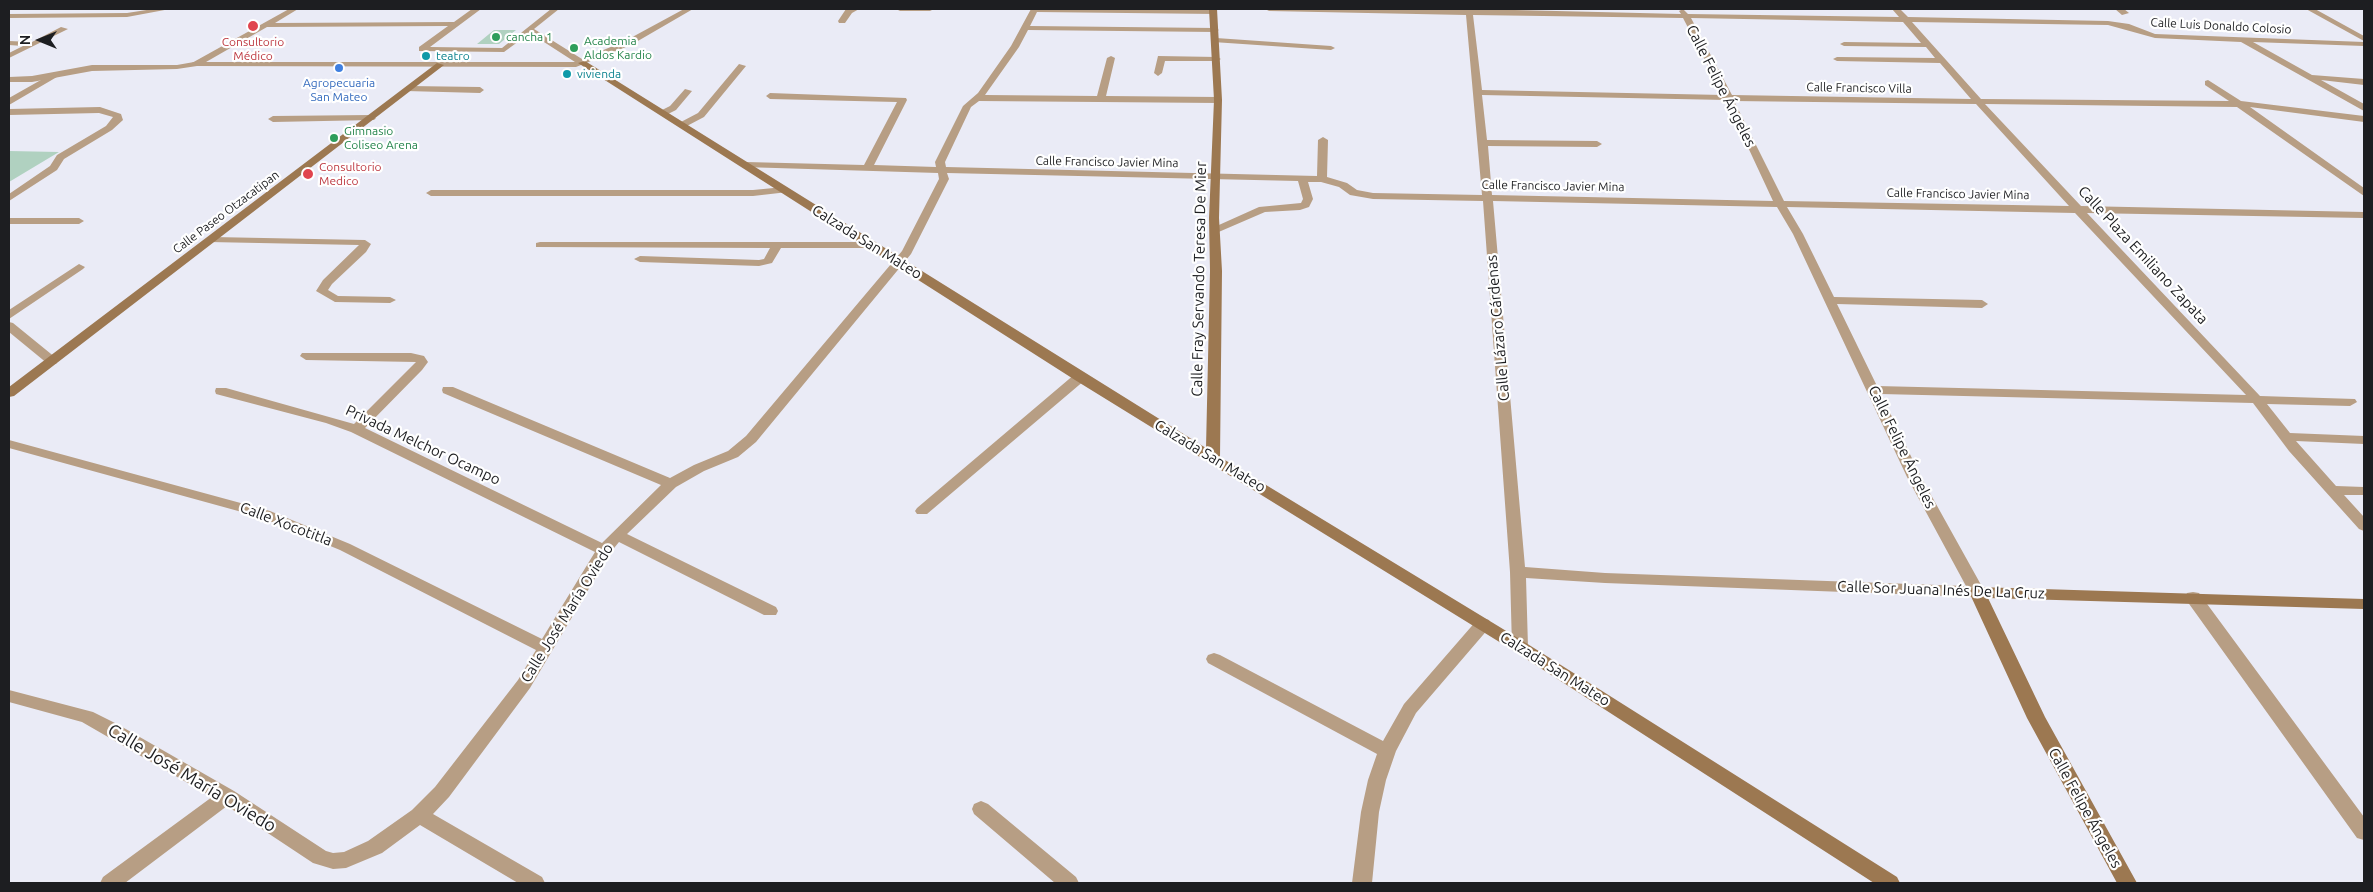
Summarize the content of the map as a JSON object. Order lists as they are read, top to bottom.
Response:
{
  "streets": {
    "main road": [
      "Calle Felipe Ángeles",
      "Calle Paseo Otzacatipan",
      "Calzada San Mateo",
      "Calle Fray Servando Teresa De Mier",
      "Calle Sor Juana Inés De La Cruz"
    ],
    "street": [
      "Calle Luis Donaldo Colosio",
      "Calle Francisco Villa",
      "Calle Francisco Javier Mina",
      "Calle Plaza Emiliano Zapata",
      "Calle Lázaro Cárdenas",
      "Privada Melchor Ocampo",
      "Calle Xocotitla",
      "Calle José María Oviedo"
    ]
  },
  "crossings": [
    ["Calle Luis Donaldo Colosio", "Calle Felipe Ángeles"],
    ["Calle Luis Donaldo Colosio", "Calle Plaza Emiliano Zapata"],
    ["Calle Luis Donaldo Colosio", "Calle Lázaro Cárdenas"],
    ["Calle Felipe Ángeles", "Calle Francisco Villa"],
    ["Calle Felipe Ángeles", "Calle Francisco Javier Mina"],
    ["Calle Felipe Ángeles", "Calle Sor Juana Inés De La Cruz"],
    ["Calle Francisco Villa", "Calle Plaza Emiliano Zapata"],
    ["Calle Francisco Villa", "Calle Lázaro Cárdenas"],
    ["Calle Francisco Javier Mina", "Calzada San Mateo"],
    ["Calle Francisco Javier Mina", "Calle Plaza Emiliano Zapata"],
    ["Calle Francisco Javier Mina", "Calle Fray Servando Teresa De Mier"],
    ["Calle Francisco Javier Mina", "Calle Lázaro Cárdenas"],
    ["Calzada San Mateo", "Calle Fray Servando Teresa De Mier"],
    ["Calzada San Mateo", "Calle Lázaro Cárdenas"],
    ["Calzada San Mateo", "Calle José María Oviedo"],
    ["Calle Lázaro Cárdenas", "Calle Sor Juana Inés De La Cruz"],
    ["Privada Melchor Ocampo", "Calle José María Oviedo"],
    ["Calle Xocotitla", "Calle José María Oviedo"]
  ],
  "places": [
    "Consultorio Médico",
    "cancha 1",
    "Academia Aldos Kardio",
    "teatro",
    "Agropecuaria San Mateo",
    "vivienda",
    "Gimnasio Coliseo Arena",
    "Consultorio Medico"
  ],
  "north": "left"
}
